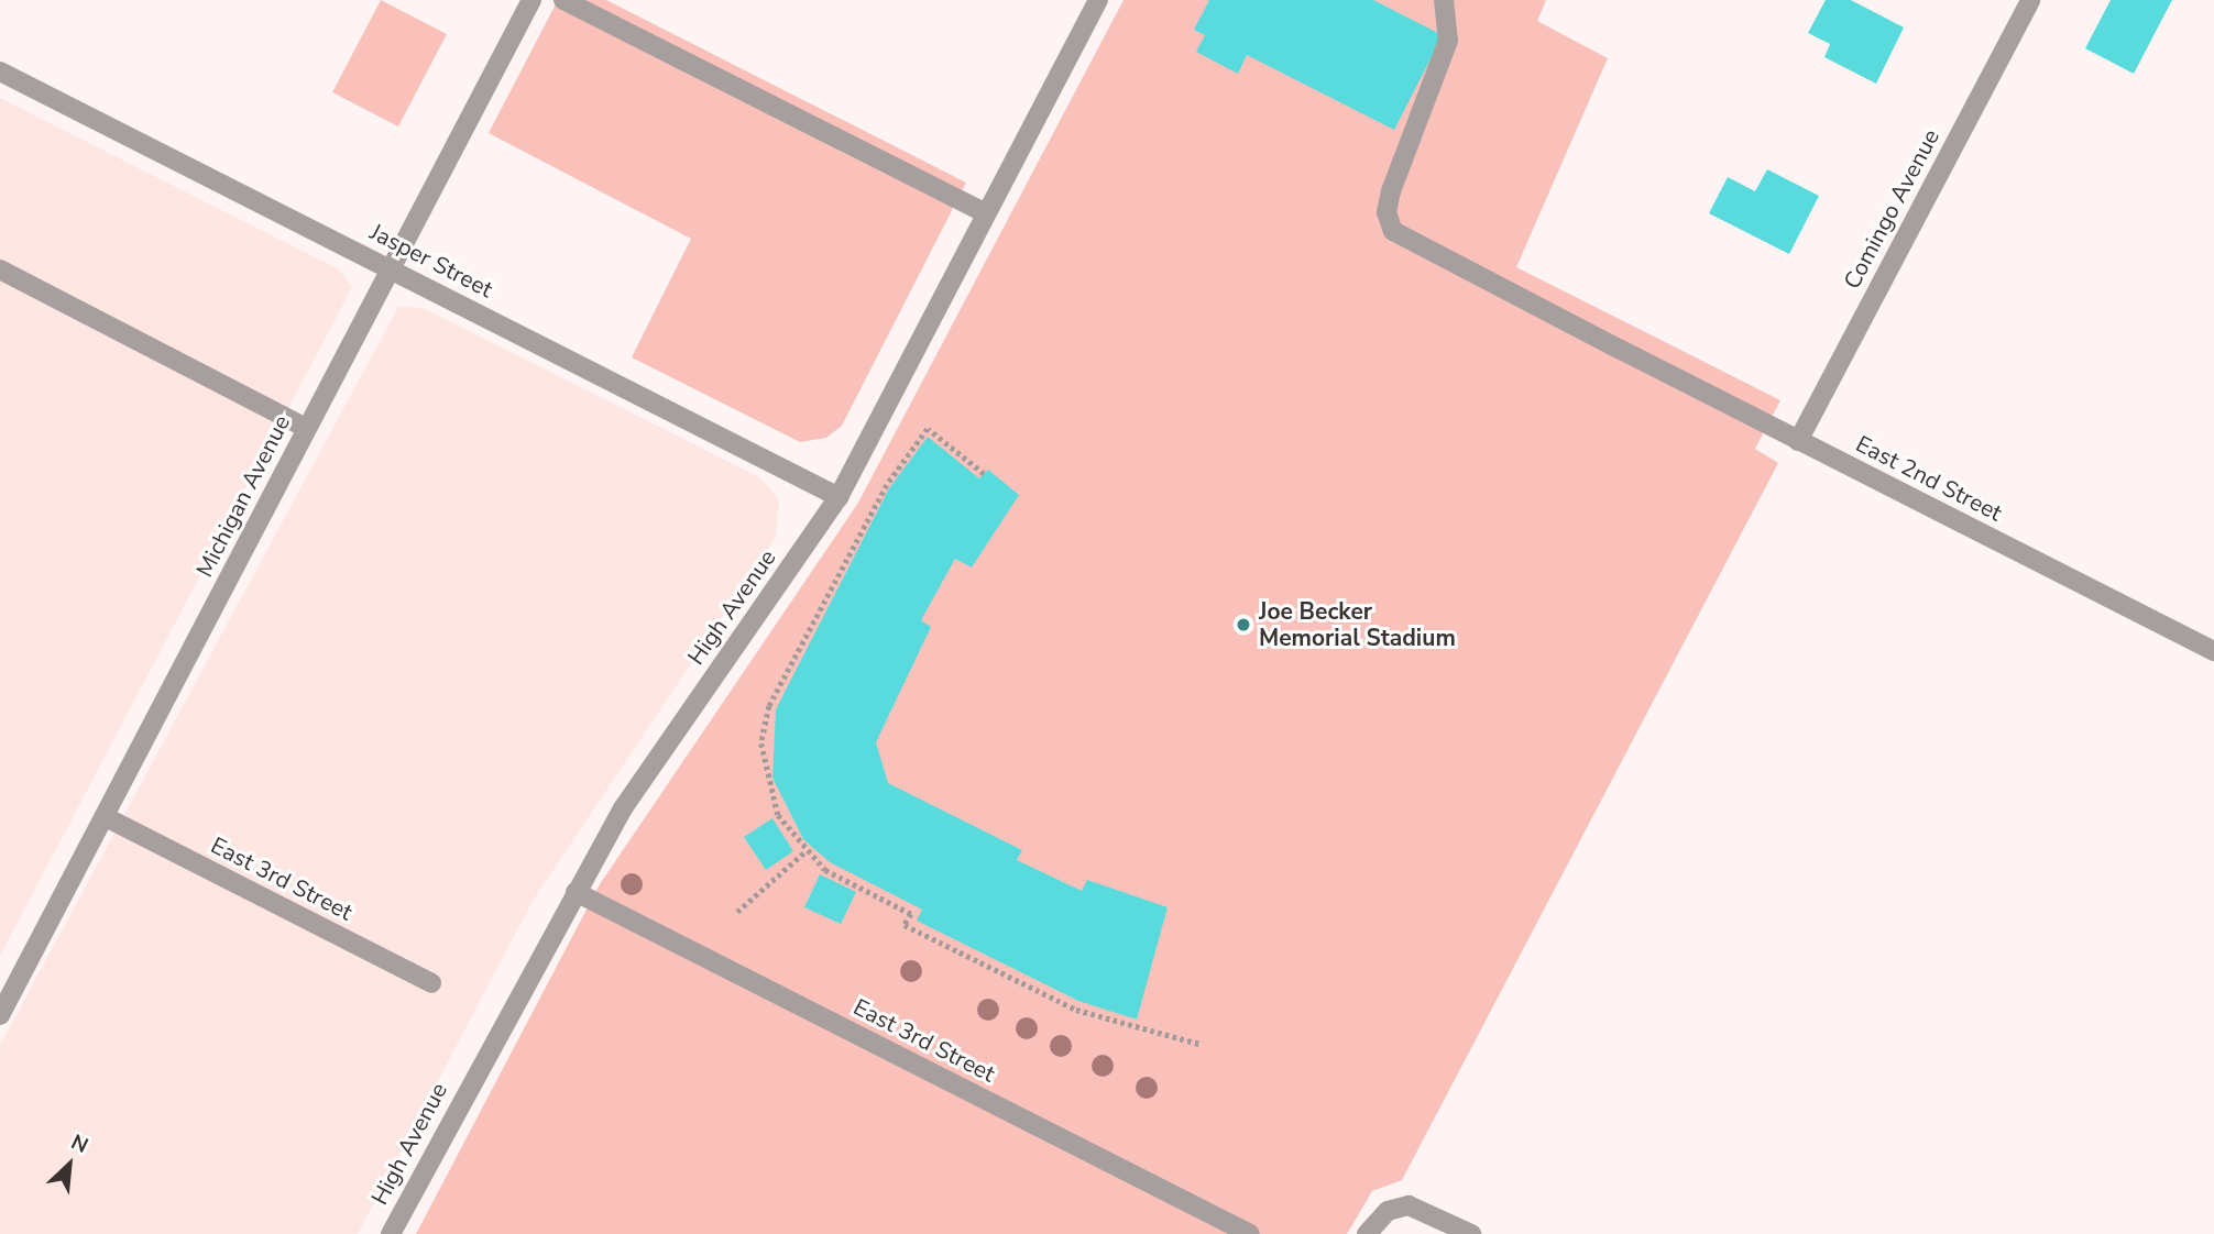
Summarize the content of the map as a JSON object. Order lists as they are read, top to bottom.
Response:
{
  "streets": {
    "street": [
      "Comingo Avenue",
      "Jasper Street",
      "East 2nd Street",
      "Michigan Avenue",
      "High Avenue",
      "East 3rd Street"
    ]
  },
  "crossings": [
    ["Comingo Avenue", "East 2nd Street"],
    ["Jasper Street", "Michigan Avenue"],
    ["Jasper Street", "High Avenue"],
    ["Michigan Avenue", "East 3rd Street"],
    ["High Avenue", "East 3rd Street"]
  ],
  "places": ["Joe Becker Memorial Stadium"],
  "north": "top right"
}
